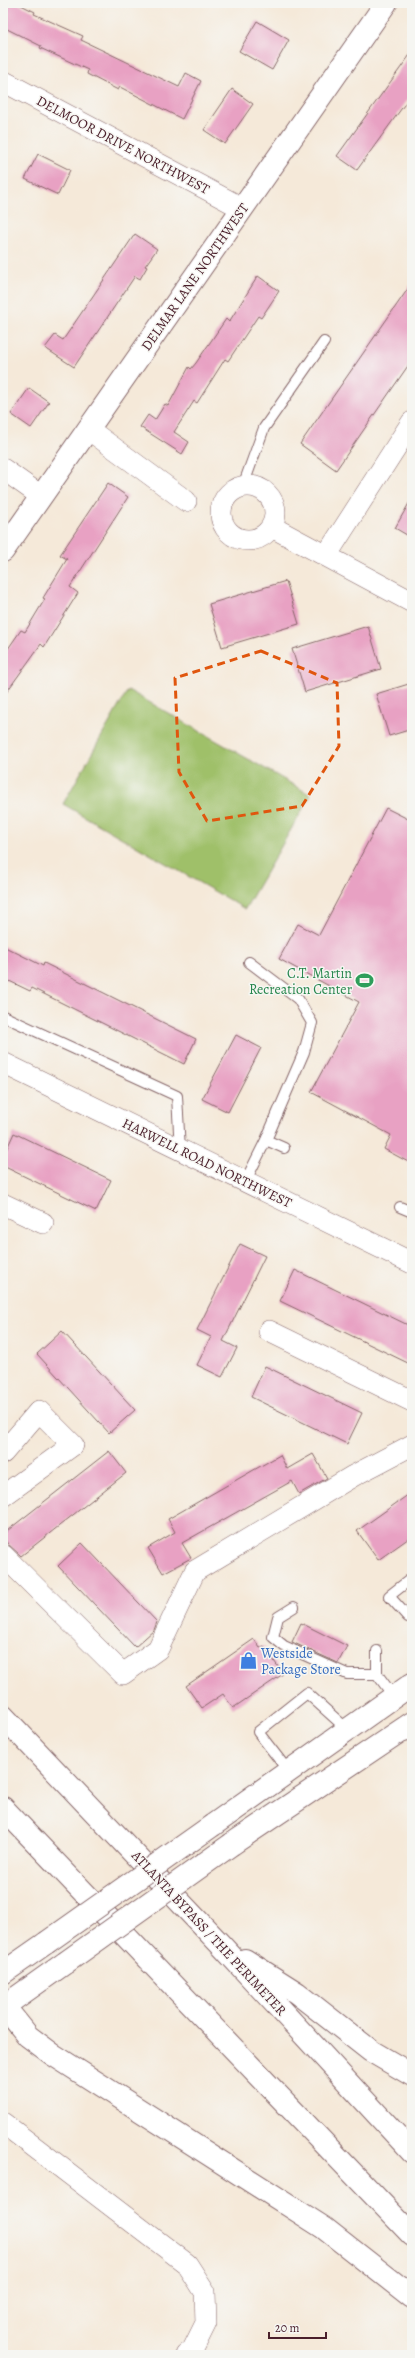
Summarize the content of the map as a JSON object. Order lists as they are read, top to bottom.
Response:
{
  "streets": {
    "main road": ["DELMAR LANE NORTHWEST", "ATLANTA BYPASS / THE PERIMETER"],
    "street": ["DELMOOR DRIVE NORTHWEST", "HARWELL ROAD NORTHWEST"]
  },
  "crossings": [
    ["DELMOOR DRIVE NORTHWEST", "DELMAR LANE NORTHWEST"]
  ],
  "places": {
    "sports": ["C.T. Martin Recreation Center"],
    "shop": ["Westside Package Store"]
  },
  "scale_bar": "20 m"
}
